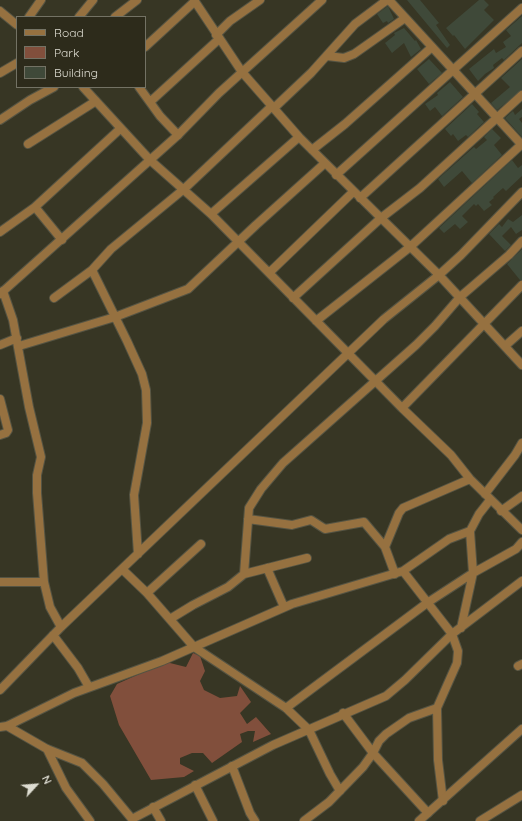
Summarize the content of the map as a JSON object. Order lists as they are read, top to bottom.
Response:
{
  "legend": ["Road", "Park", "Building"],
  "north": "top right"
}
